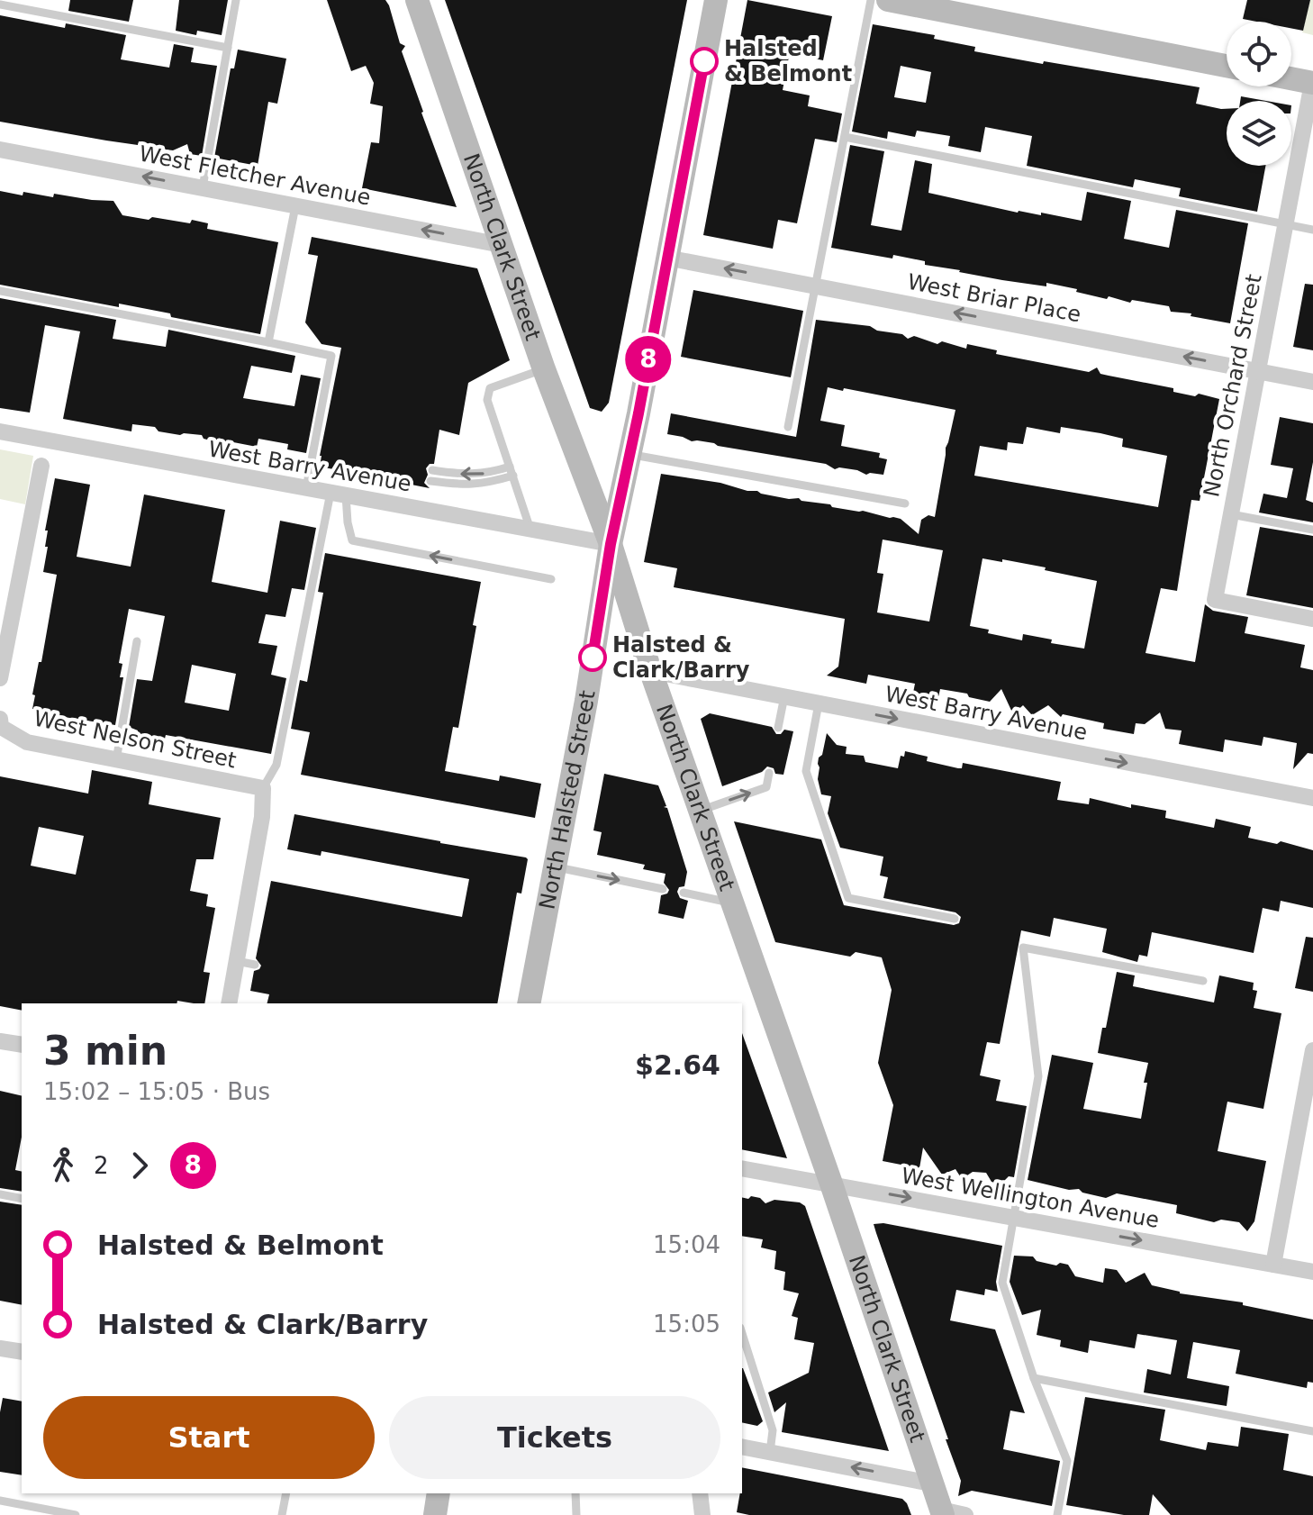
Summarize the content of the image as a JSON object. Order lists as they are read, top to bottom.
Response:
{
  "streets": {
    "main road": ["North Clark Street", "North Halsted Street"],
    "street": [
      "West Fletcher Avenue",
      "West Briar Place",
      "North Orchard Street",
      "West Barry Avenue",
      "West Nelson Street",
      "West Wellington Avenue"
    ]
  },
  "crossings": [
    ["West Fletcher Avenue", "North Clark Street"],
    ["North Clark Street", "West Barry Avenue"],
    ["North Clark Street", "North Halsted Street"],
    ["North Clark Street", "West Wellington Avenue"],
    ["West Briar Place", "North Orchard Street"],
    ["West Briar Place", "North Halsted Street"],
    ["West Barry Avenue", "North Halsted Street"]
  ],
  "one_way": [
    "West Fletcher Avenue",
    "West Briar Place",
    "West Barry Avenue",
    "West Wellington Avenue"
  ],
  "places": ["Halsted & Belmont", "Halsted & Clark/Barry"],
  "lines": ["bus line 8"],
  "page": {
    "on_map": "8",
    "heading": ["3 min", "15:02 – 15:05 · Bus", "$2.64"],
    "legs": ["2", "8"],
    "list": [
      {
        "name": "Halsted & Belmont",
        "value": "15:04"
      },
      {
        "name": "Halsted & Clark/Barry",
        "value": "15:05"
      }
    ],
    "buttons": ["Start", "Tickets"]
  }
}
